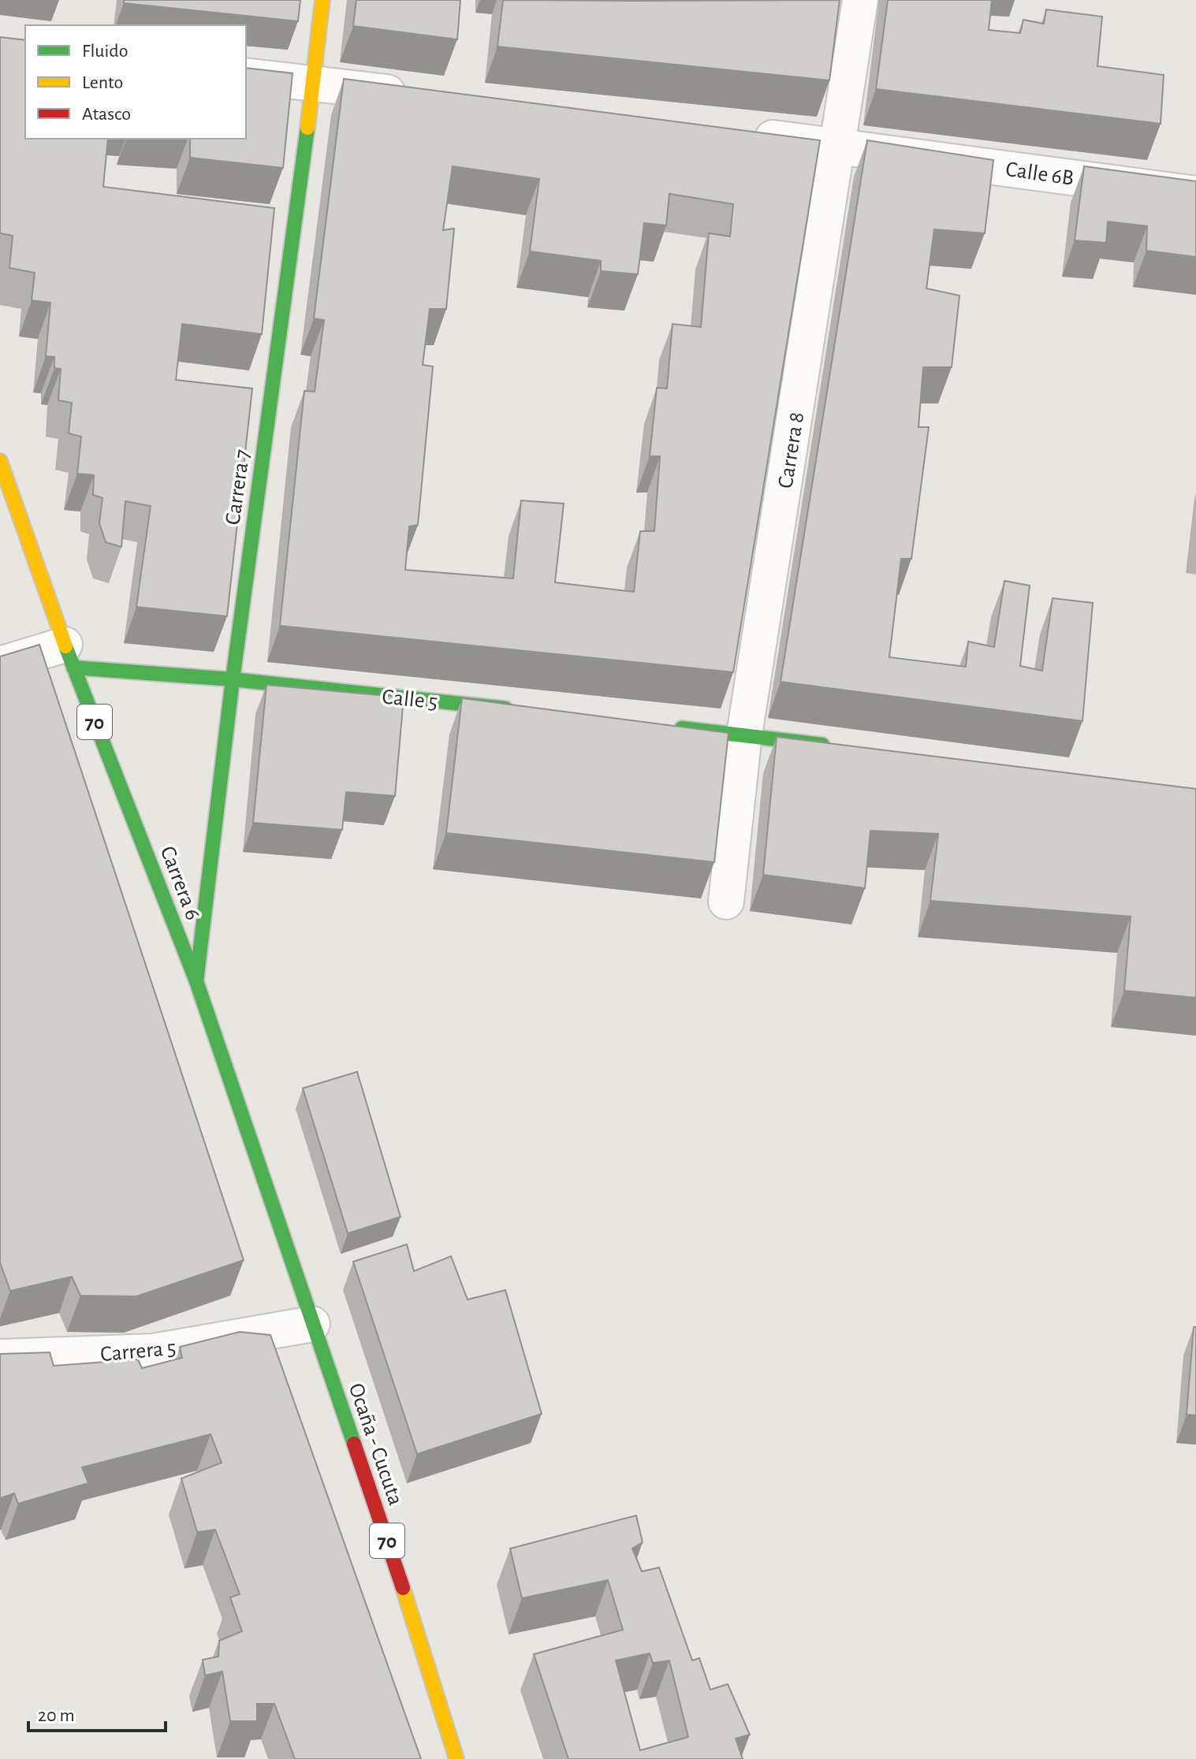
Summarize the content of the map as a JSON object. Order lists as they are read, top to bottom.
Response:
{
  "streets": {
    "street": [
      "Calle 6B",
      "Carrera 8",
      "Carrera 7",
      "Calle 5",
      "70",
      "Carrera 6",
      "Carrera 5",
      "Ocaña - Cucuta"
    ]
  },
  "crossings": [
    ["Calle 6B", "Carrera 8"],
    ["Carrera 7", "Calle 5"],
    ["Carrera 7", "Carrera 6"],
    ["Calle 5", "Carrera 6"],
    ["Carrera 6", "Carrera 5"],
    ["Carrera 6", "Ocaña - Cucuta"],
    ["Carrera 5", "Ocaña - Cucuta"]
  ],
  "legend": ["Fluido", "Lento", "Atasco"],
  "scale_bar": "20 m"
}
